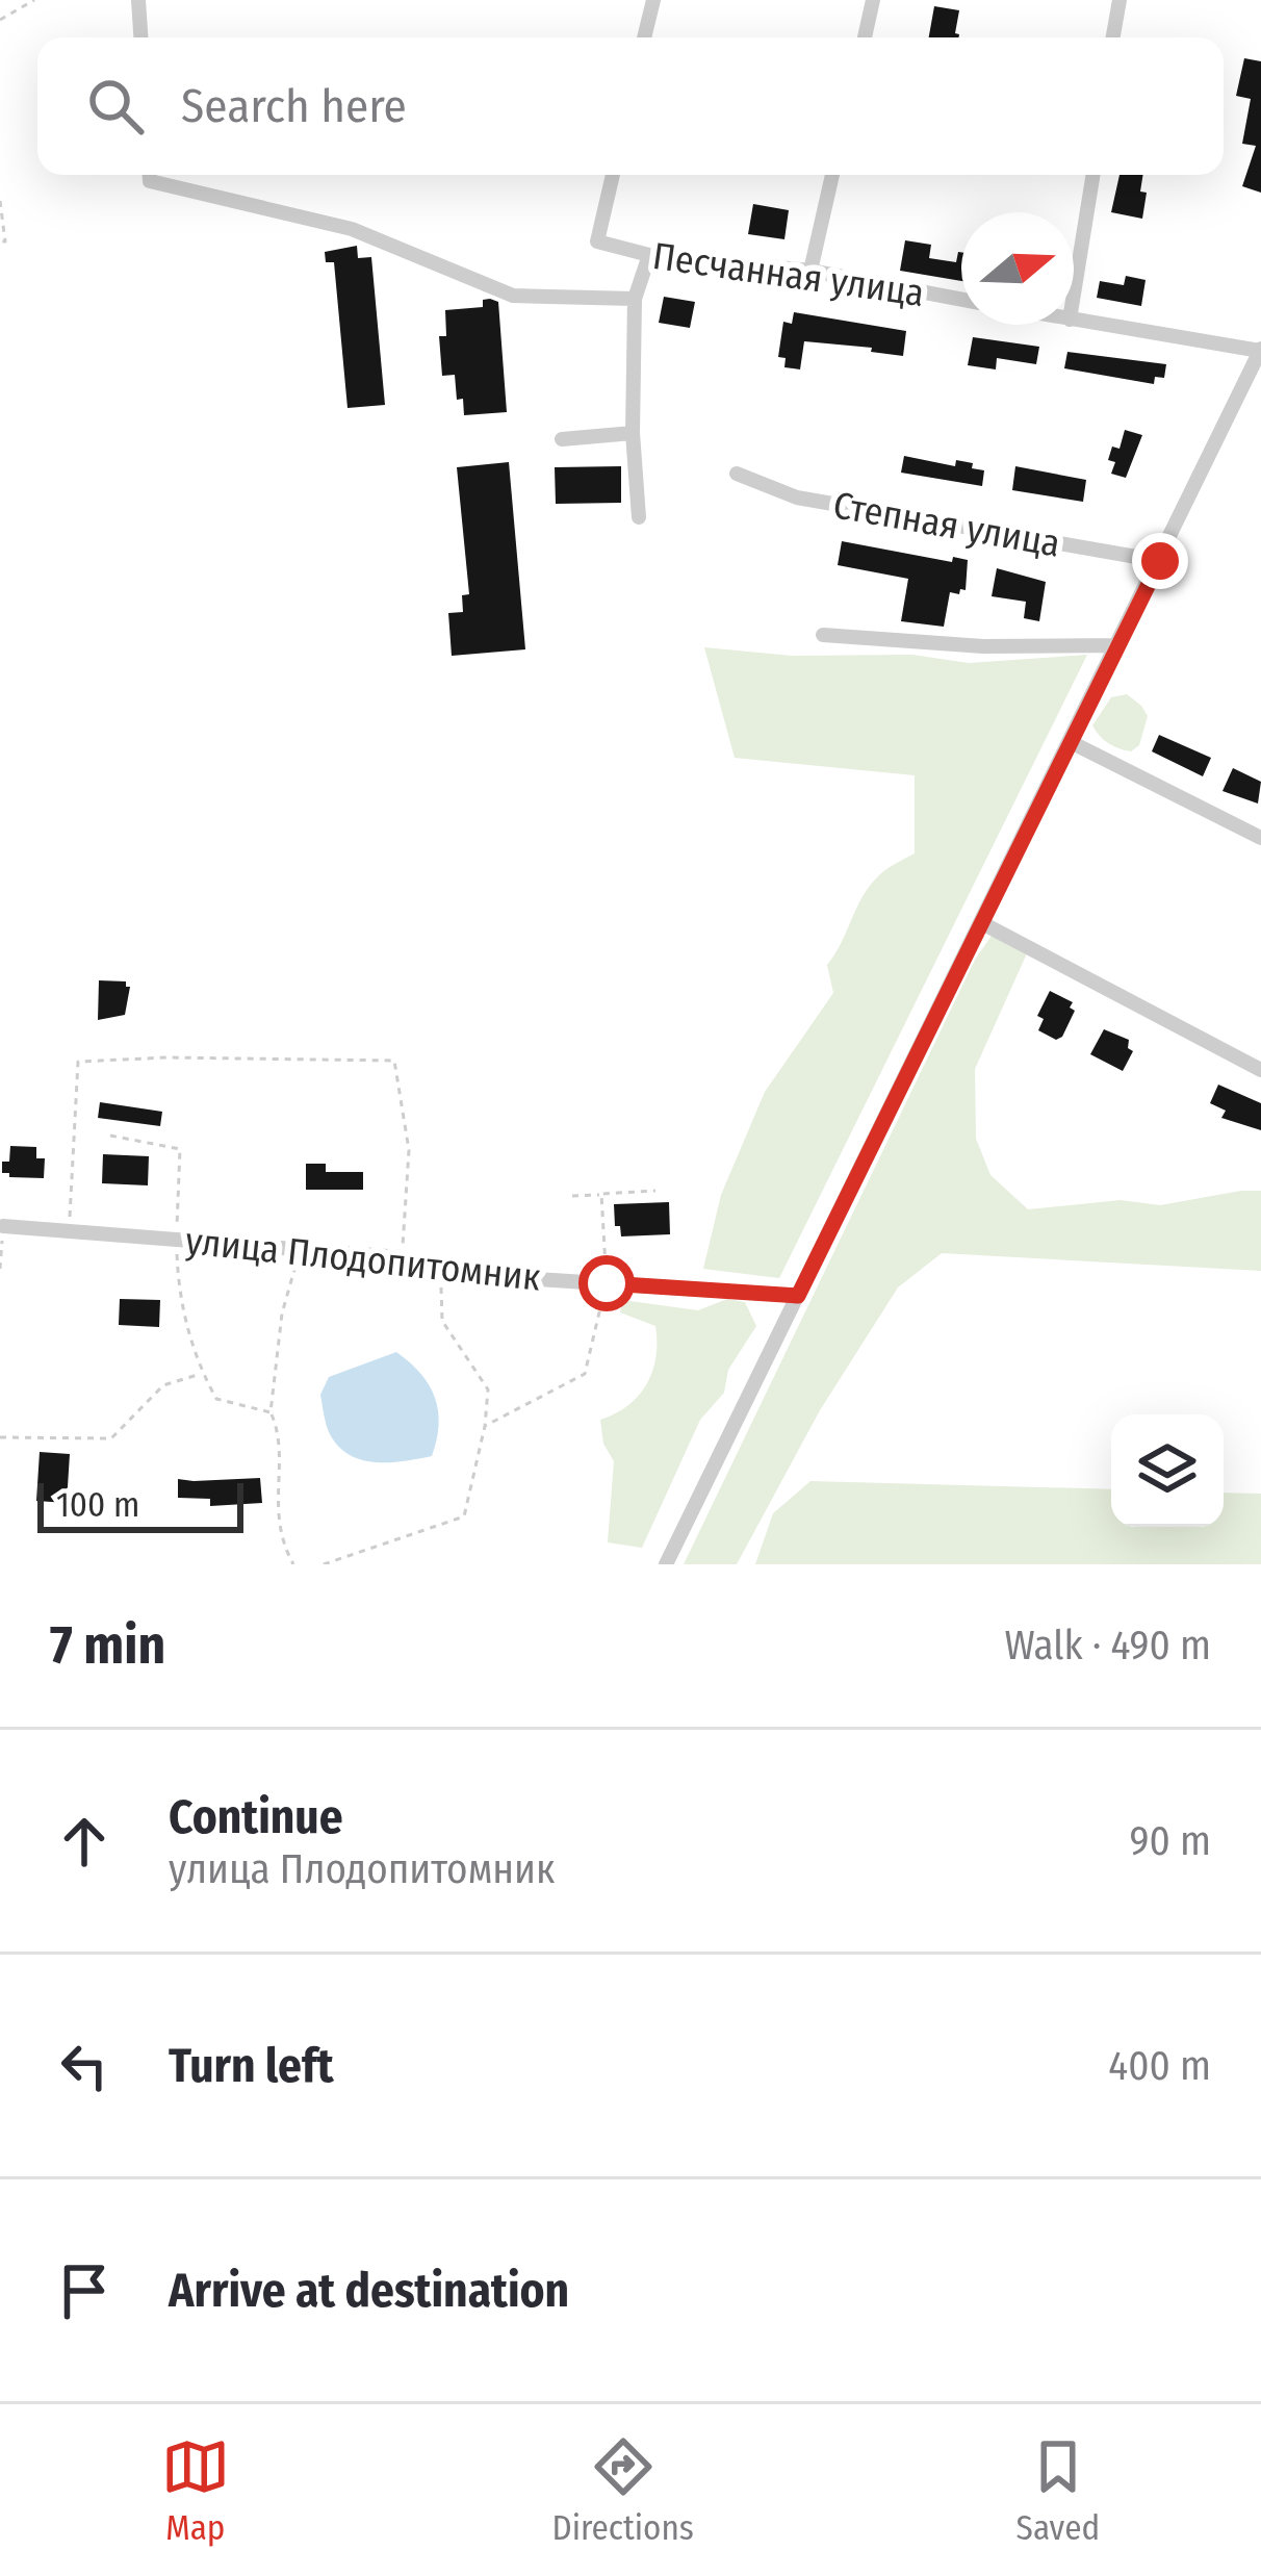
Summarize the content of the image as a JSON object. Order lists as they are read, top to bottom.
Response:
{
  "streets": {
    "street": ["Песчанная улица", "Степная улица", "улица Плодопитомник"]
  },
  "scale_bar": "100 m",
  "north": "right",
  "page": {
    "search": "Search here",
    "scale": "100 m",
    "heading": ["7 min", "Walk · 490 m"],
    "list": [
      ["Continue", "улица Плодопитомник", "90 m"],
      ["Turn left", "400 m"],
      "Arrive at destination"
    ],
    "nav": ["Map", "Directions", "Saved"]
  }
}
